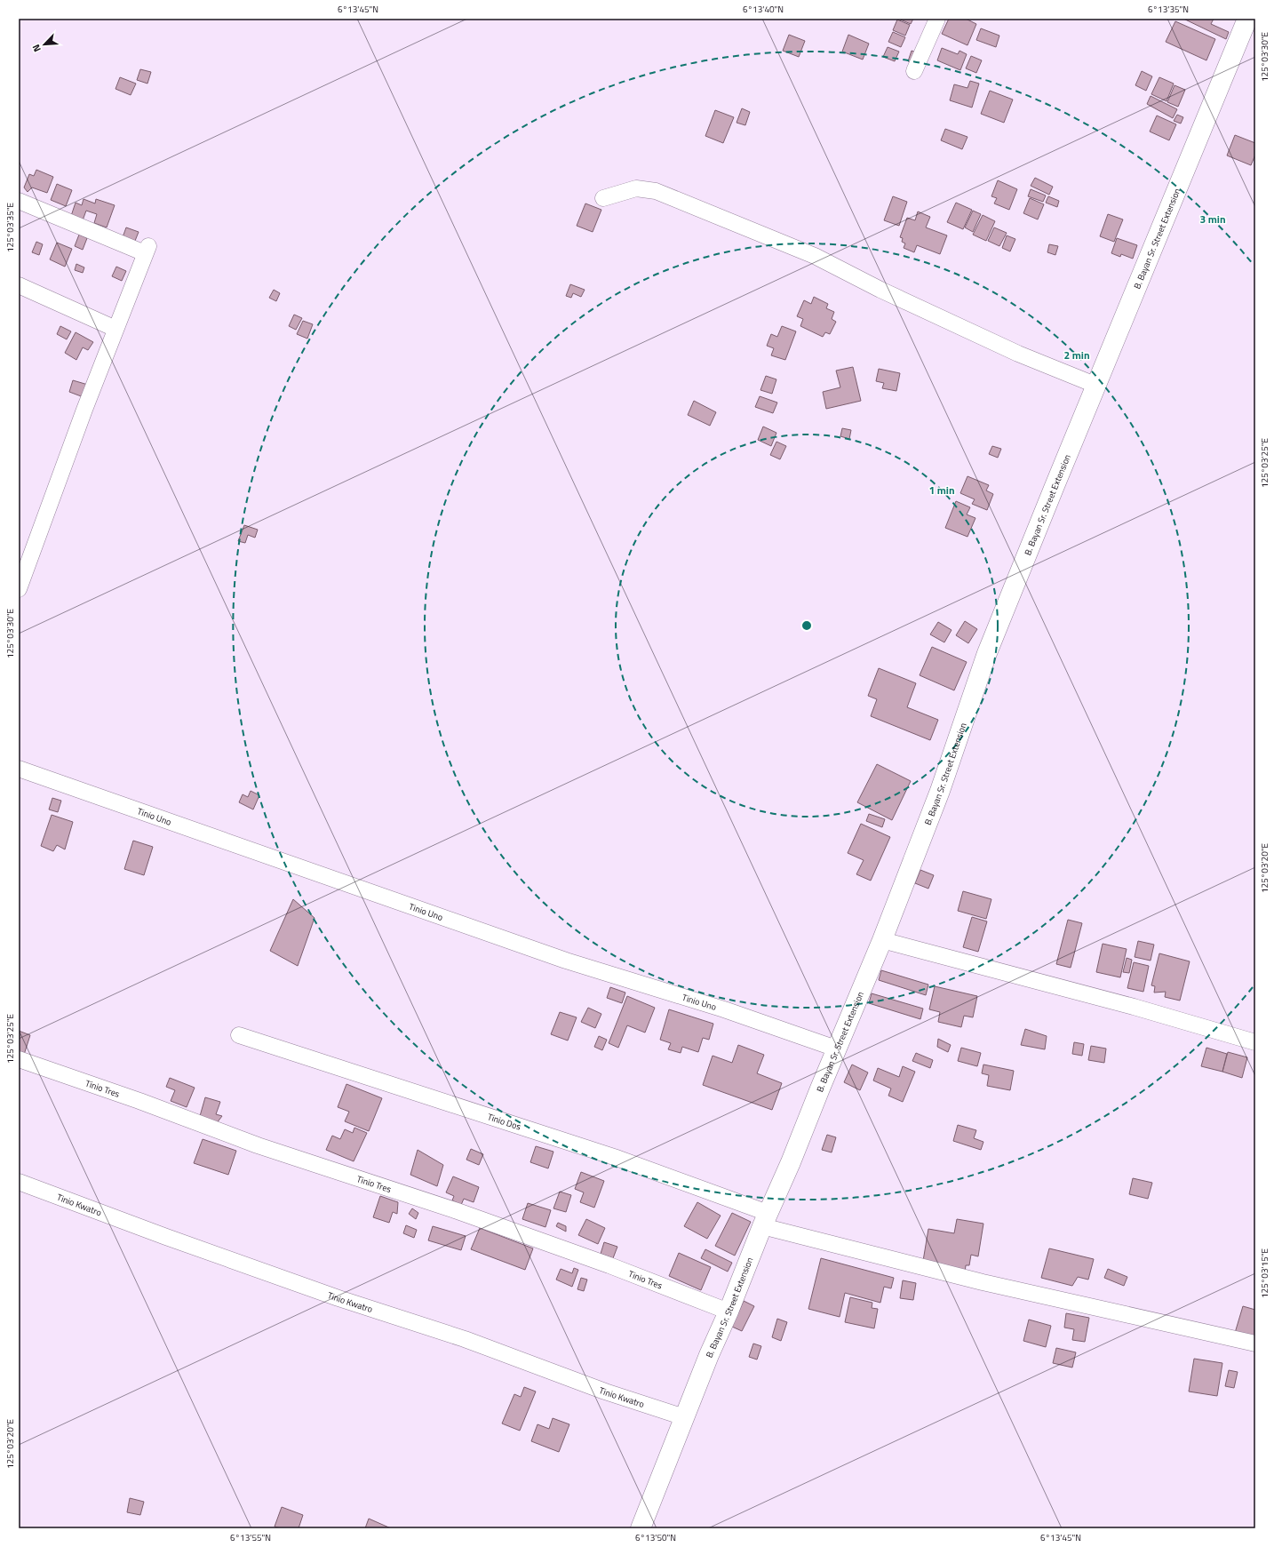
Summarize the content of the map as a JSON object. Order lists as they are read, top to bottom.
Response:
{
  "streets": {
    "street": [
      "B. Bayan Sr. Street Extension",
      "Tinio Uno",
      "Tinio Tres",
      "Tinio Dos",
      "Tinio Kwatro"
    ]
  },
  "crossings": [
    ["B. Bayan Sr. Street Extension", "Tinio Uno"],
    ["B. Bayan Sr. Street Extension", "Tinio Tres"],
    ["B. Bayan Sr. Street Extension", "Tinio Dos"],
    ["B. Bayan Sr. Street Extension", "Tinio Kwatro"]
  ],
  "north": "bottom left",
  "coordinates": [
    "6°13'45\"N",
    "6°13'40\"N",
    "6°13'35\"N",
    "125°03'30\"E",
    "125°03'35\"E",
    "125°03'25\"E",
    "125°03'20\"E",
    "125°03'15\"E",
    "6°13'55\"N",
    "6°13'50\"N"
  ],
  "rings": ["3 min", "2 min", "1 min"]
}
